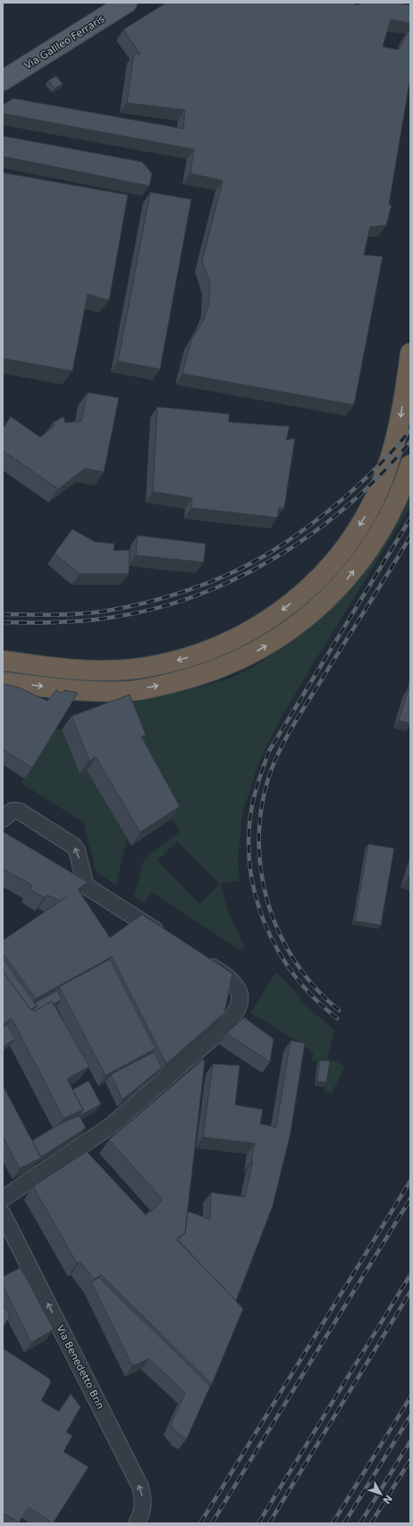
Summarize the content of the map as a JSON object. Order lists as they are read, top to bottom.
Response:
{
  "streets": {
    "main road": ["Via Galileo Ferraris"],
    "street": ["Via Benedetto Brin"]
  },
  "one_way": ["Via Benedetto Brin"],
  "north": "bottom right"
}
